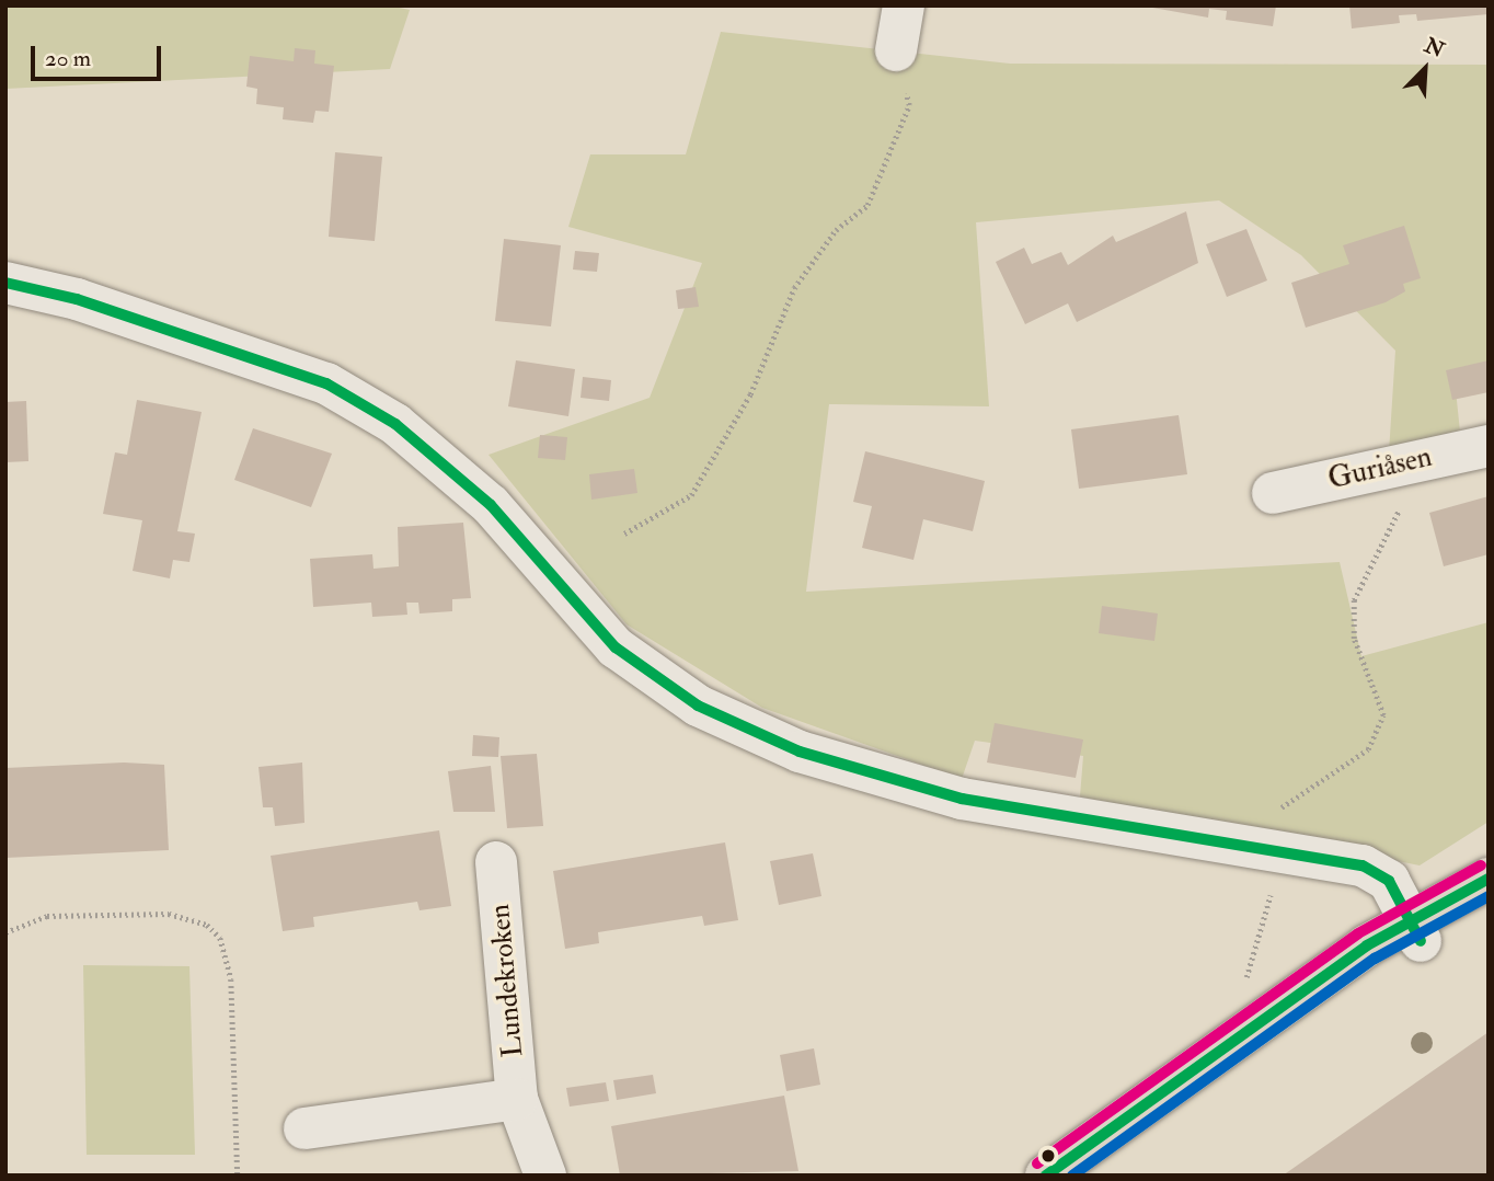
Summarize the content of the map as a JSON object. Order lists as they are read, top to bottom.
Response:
{
  "streets": {
    "street": ["Guriåsen", "Lundekroken"]
  },
  "scale_bar": "20 m",
  "north": "top right"
}
